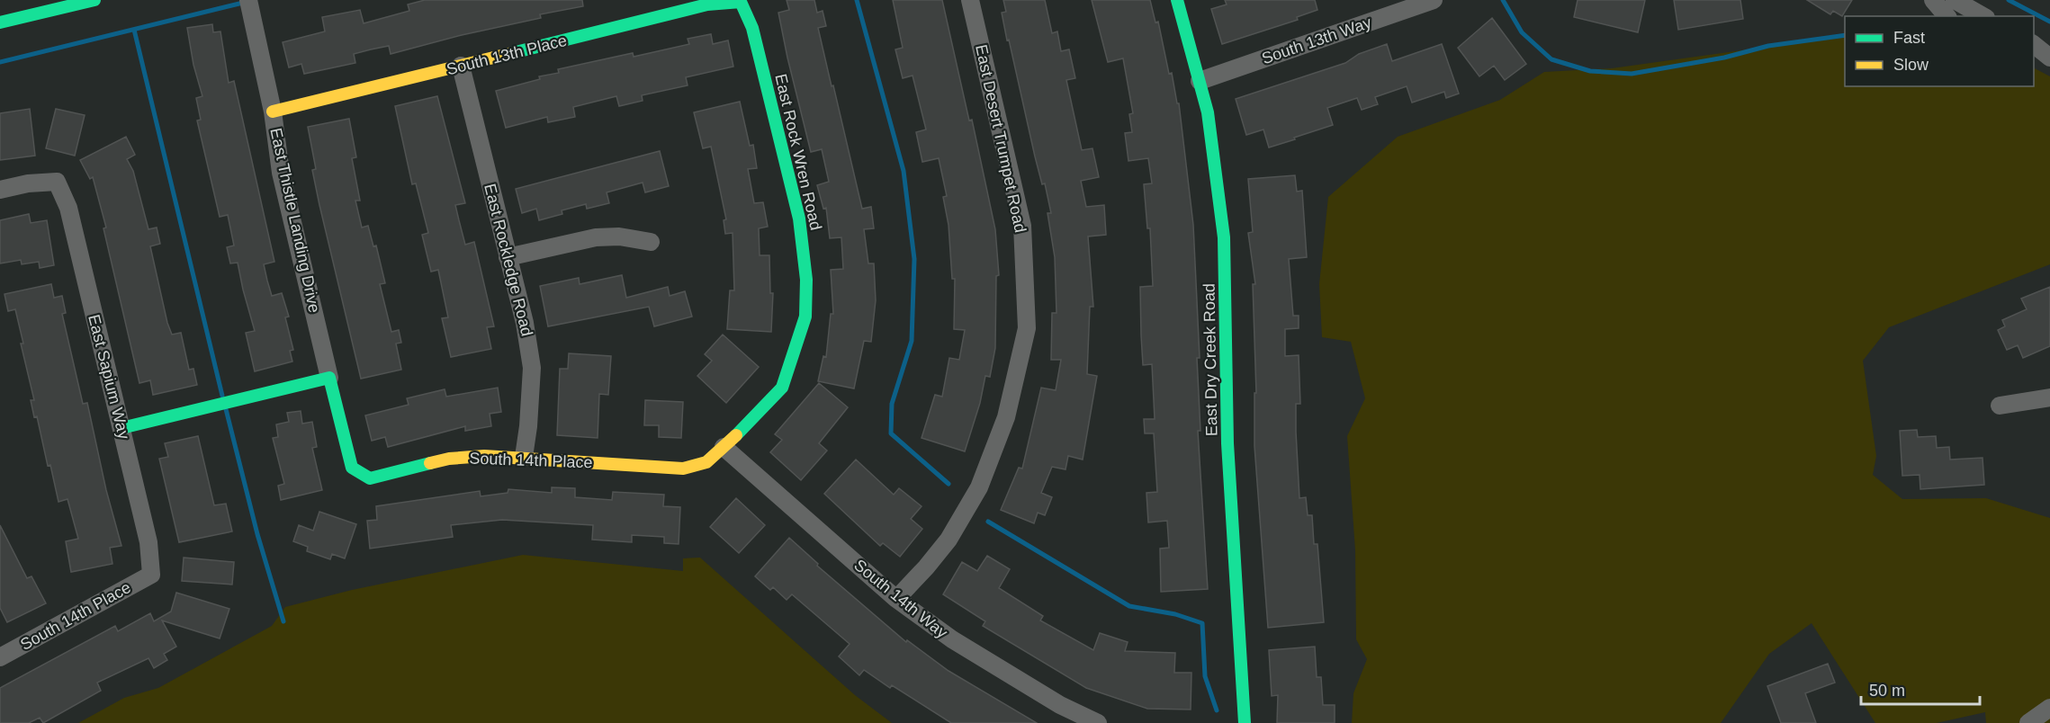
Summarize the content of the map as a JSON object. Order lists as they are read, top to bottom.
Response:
{
  "streets": {
    "street": [
      "South 13th Way",
      "South 13th Place",
      "East Desert Trumpet Road",
      "East Rock Wren Road",
      "East Thistle Landing Drive",
      "East Rockledge Road",
      "East Dry Creek Road",
      "East Sapium Way",
      "South 14th Place",
      "South 14th Way"
    ]
  },
  "crossings": [
    ["South 13th Way", "East Dry Creek Road"],
    ["South 13th Place", "East Rock Wren Road"],
    ["South 13th Place", "East Thistle Landing Drive"],
    ["South 13th Place", "East Rockledge Road"],
    ["East Desert Trumpet Road", "South 14th Way"],
    ["East Rock Wren Road", "South 14th Place"],
    ["East Rock Wren Road", "South 14th Way"],
    ["East Thistle Landing Drive", "South 14th Place"],
    ["East Rockledge Road", "South 14th Place"],
    ["East Sapium Way", "South 14th Place"],
    ["South 14th Place", "South 14th Way"]
  ],
  "legend": ["Fast", "Slow"],
  "scale_bar": "50 m"
}
